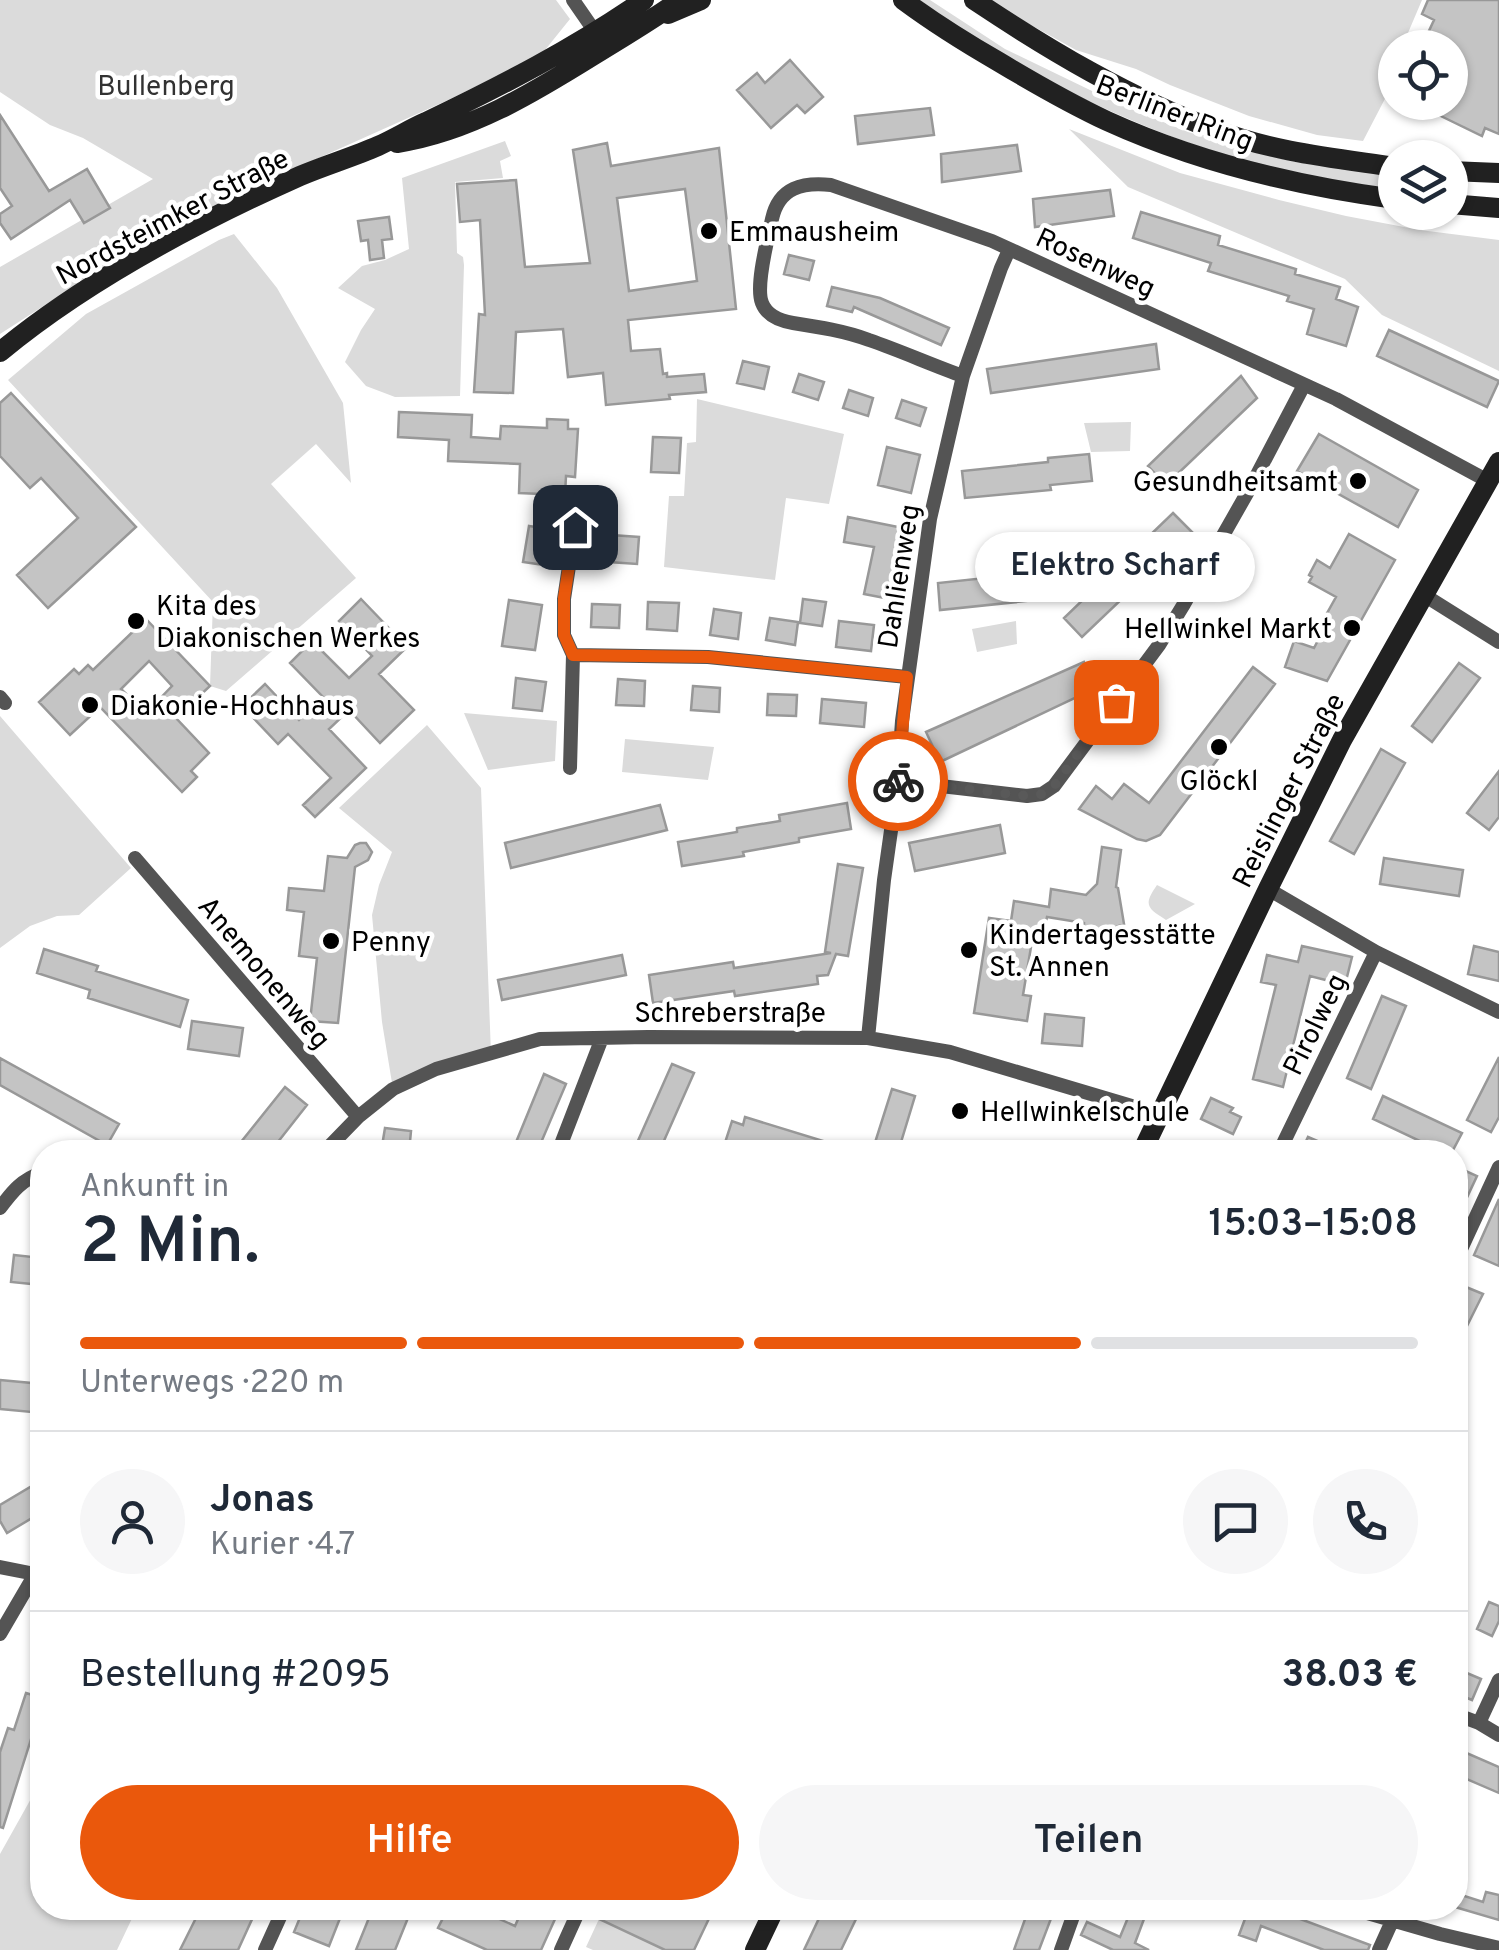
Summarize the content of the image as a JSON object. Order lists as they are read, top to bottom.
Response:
{
  "streets": {
    "street": [
      "Berliner Ring",
      "Nordsteimker Straße",
      "Rosenweg",
      "Dahlienweg",
      "Reislinger Straße",
      "Anemonenweg",
      "Schreberstraße",
      "Pirolweg"
    ]
  },
  "crossings": [
    ["Rosenweg", "Dahlienweg"],
    ["Rosenweg", "Reislinger Straße"],
    ["Dahlienweg", "Schreberstraße"],
    ["Reislinger Straße", "Schreberstraße"],
    ["Reislinger Straße", "Pirolweg"],
    ["Anemonenweg", "Schreberstraße"]
  ],
  "parks": ["Bullenberg"],
  "places": [
    "Emmausheim",
    "Gesundheitsamt",
    "Kita des Diakonischen Werkes",
    "Hellwinkel Markt",
    "Elektro Scharf",
    "Diakonie-Hochhaus",
    "Glöckl",
    "Penny",
    "Kindertagesstätte St. Annen",
    "Hellwinkelschule"
  ],
  "page": {
    "bubble": "Elektro Scharf",
    "heading": ["2 Min.", "Ankunft in", "15:03–15:08"],
    "panel": [
      "Jonas",
      "Kurier · 4.7",
      "Bestellung #2095",
      "38.03 €"
    ],
    "bar": "Unterwegs · 220 m",
    "buttons": ["Hilfe", "Teilen"]
  }
}
